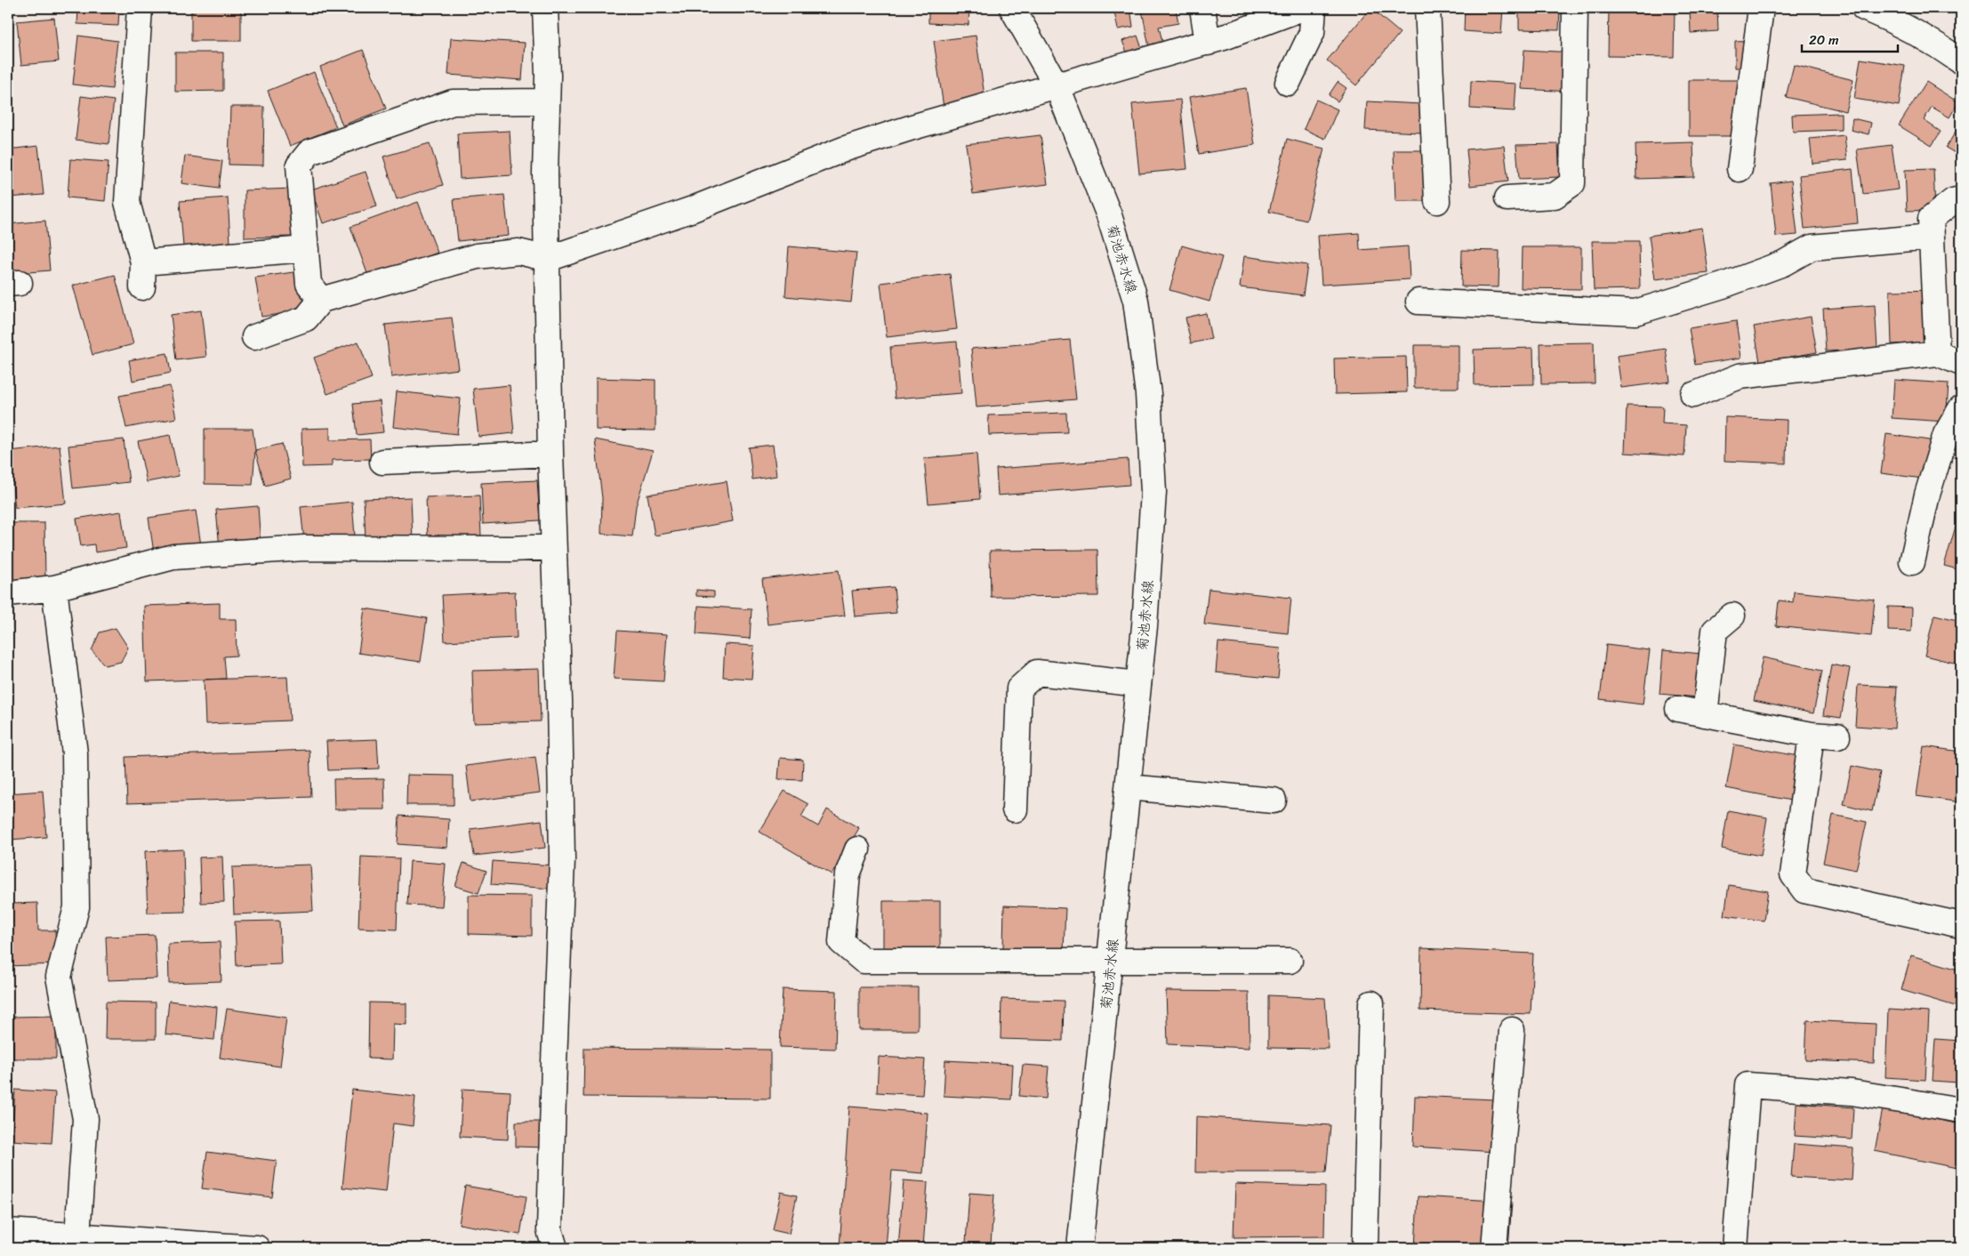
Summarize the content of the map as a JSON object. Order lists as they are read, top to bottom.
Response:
{
  "streets": {
    "street": ["菊池赤水線"]
  },
  "scale_bar": "20 m"
}
